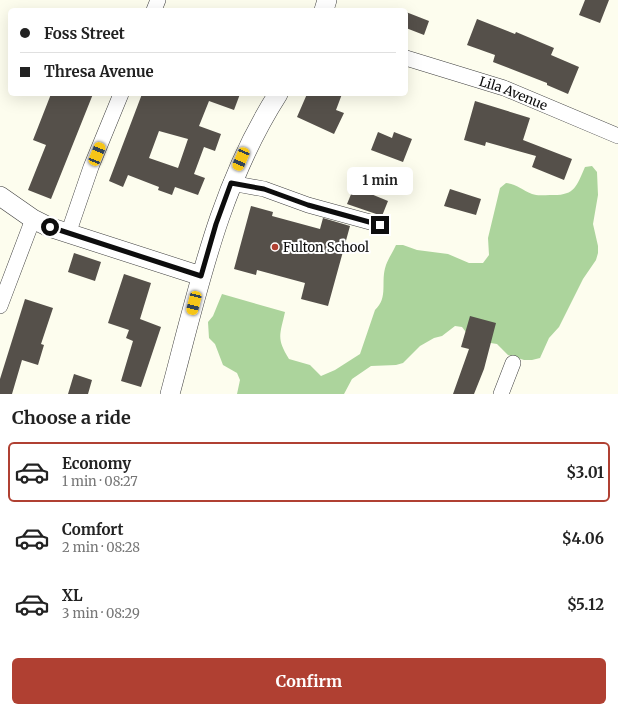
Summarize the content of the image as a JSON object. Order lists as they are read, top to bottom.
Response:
{
  "streets": {
    "street": ["Lila Avenue"]
  },
  "places": ["Fulton School"],
  "page": {
    "banner": ["Foss Street", "Thresa Avenue"],
    "bubble": "1 min",
    "heading": "Choose a ride",
    "list": [
      {
        "name": "Economy",
        "note": "1 min · 08:27",
        "value": "$3.01"
      },
      {
        "name": "Comfort",
        "note": "2 min · 08:28",
        "value": "$4.06"
      },
      {
        "name": "XL",
        "note": "3 min · 08:29",
        "value": "$5.12"
      }
    ],
    "buttons": "Confirm"
  }
}
